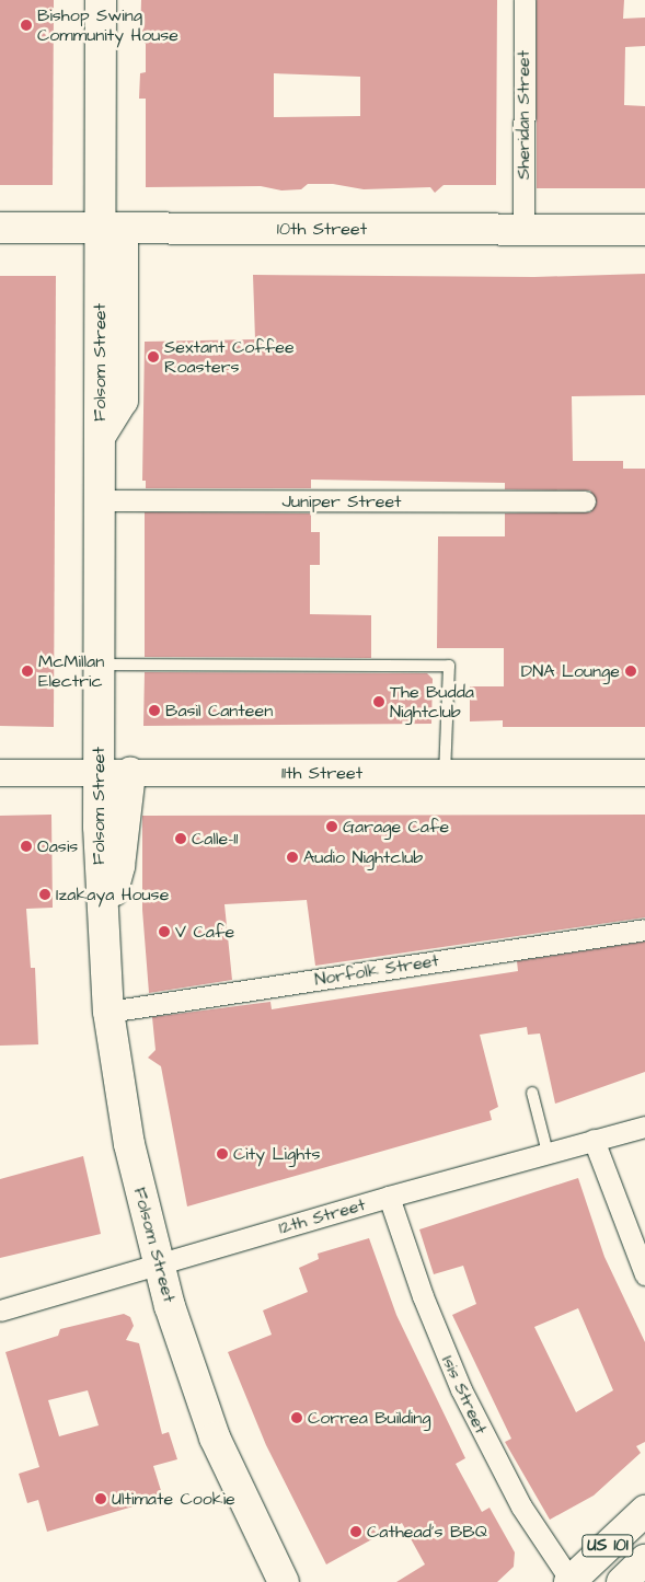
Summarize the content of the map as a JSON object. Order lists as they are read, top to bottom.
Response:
{
  "streets": {
    "main road": ["10th Street", "Folsom Street", "US 101"],
    "street": [
      "Sheridan Street",
      "Juniper Street",
      "11th Street",
      "Norfolk Street",
      "12th Street",
      "Isis Street"
    ]
  },
  "crossings": [
    ["Sheridan Street", "10th Street"],
    ["10th Street", "Folsom Street"],
    ["Folsom Street", "Juniper Street"],
    ["Folsom Street", "11th Street"],
    ["Folsom Street", "Norfolk Street"],
    ["Folsom Street", "12th Street"],
    ["12th Street", "Isis Street"],
    ["Isis Street", "US 101"]
  ],
  "places": [
    "Bishop Swing Community House",
    "Sextant Coffee Roasters",
    "McMillan Electric",
    "DNA Lounge",
    "The Budda Nightclub",
    "Basil Canteen",
    "Garage Cafe",
    "Calle-11",
    "Oasis",
    "Audio Nightclub",
    "Izakaya House",
    "V Cafe",
    "City Lights",
    "Correa Building",
    "Ultimate Cookie",
    "Cathead's BBQ"
  ]
}
